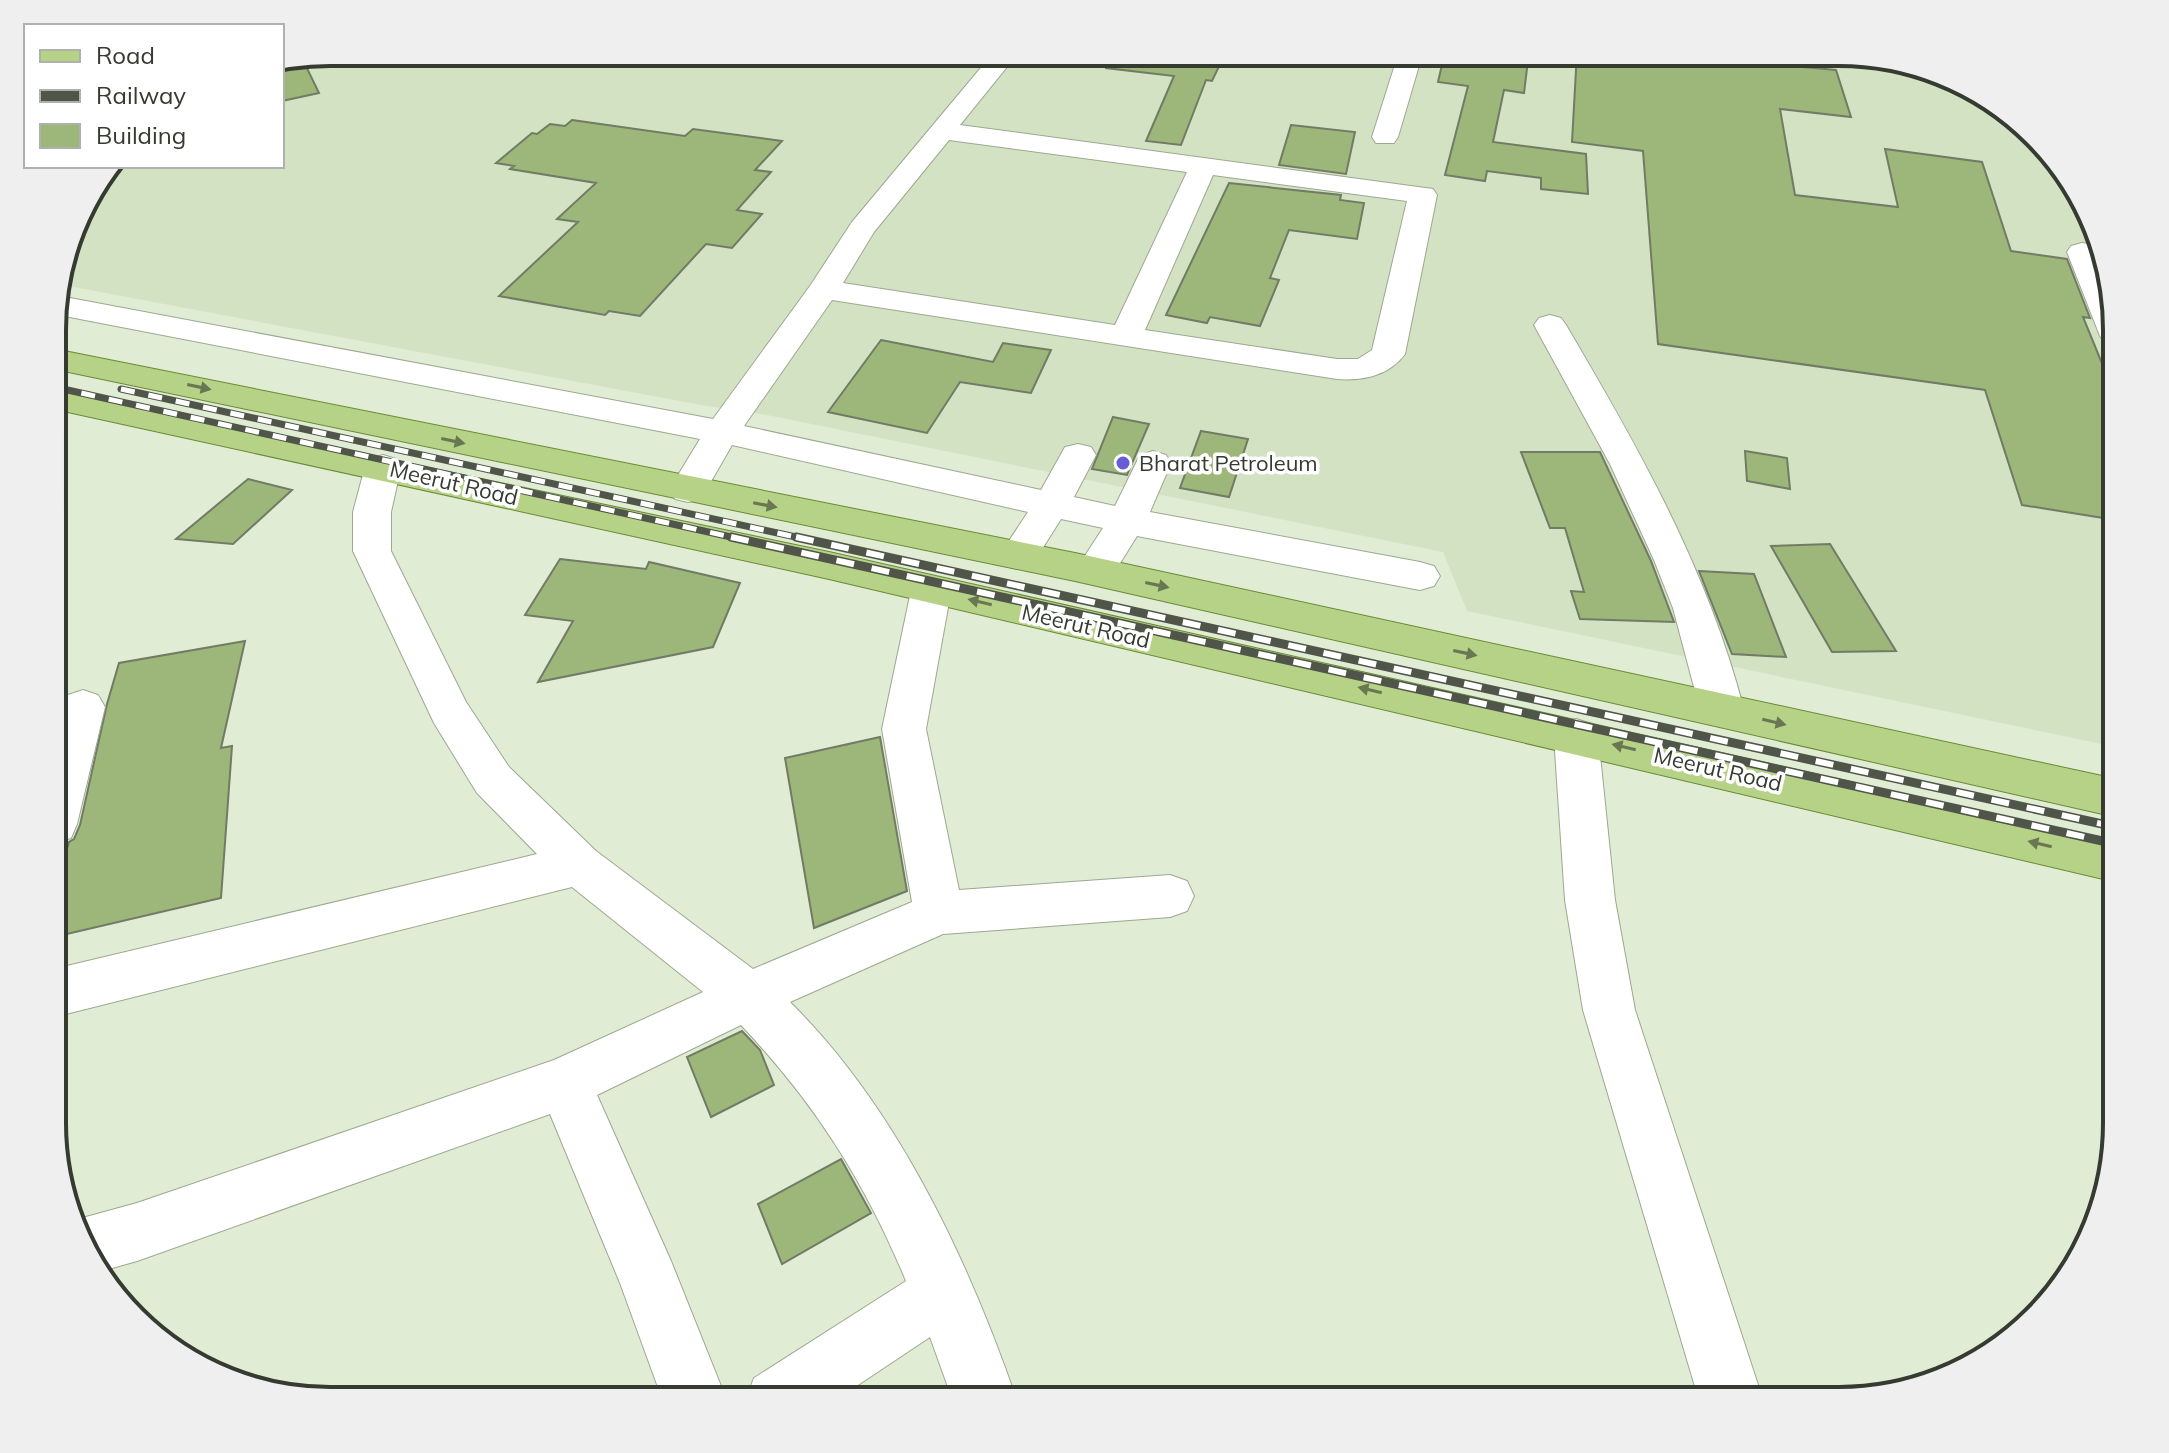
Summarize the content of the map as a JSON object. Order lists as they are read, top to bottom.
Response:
{
  "streets": {
    "main road": ["Meerut Road"]
  },
  "places": ["Bharat Petroleum"],
  "legend": ["Road", "Railway", "Building"]
}
